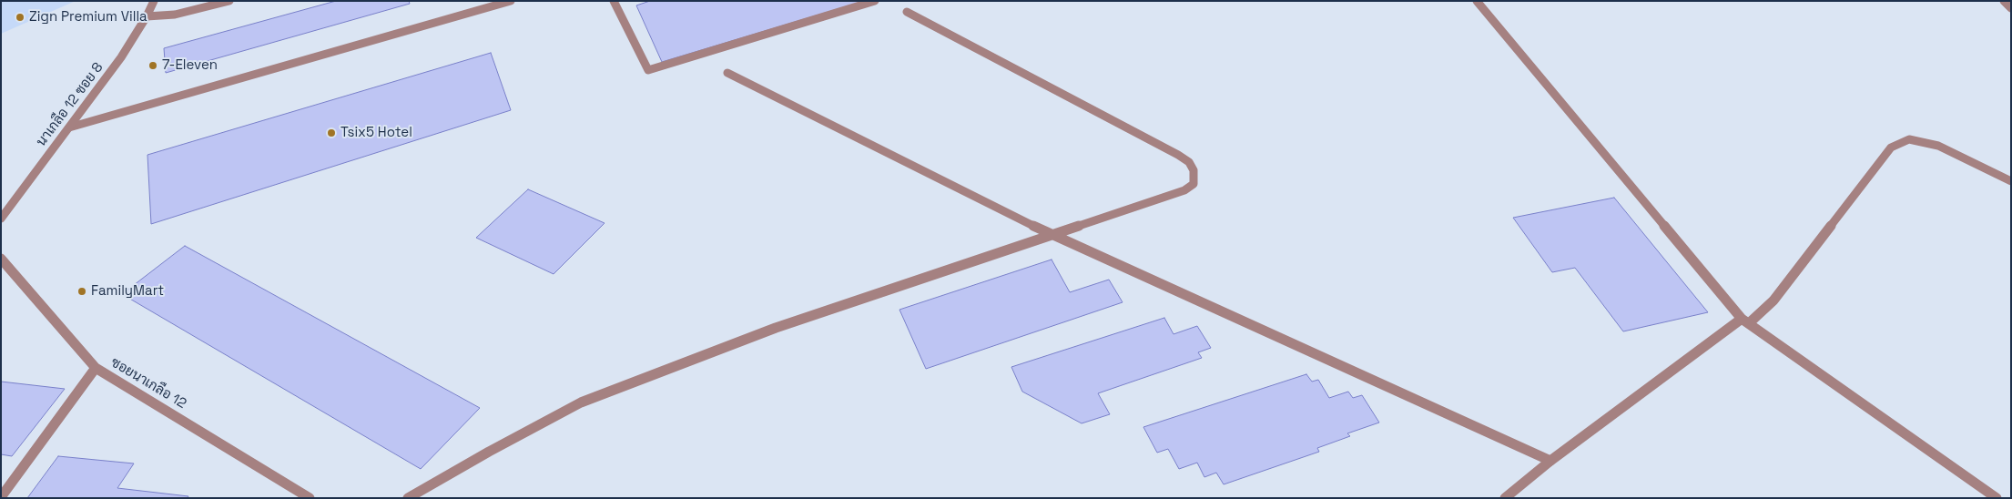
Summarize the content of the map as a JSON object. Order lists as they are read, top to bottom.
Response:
{
  "streets": {
    "street": ["นาเกลือ 12 ซอย 8", "ซอยนาเกลือ 12"]
  },
  "places": [
    "Zign Premium Villa",
    "7-Eleven",
    "Tsix5 Hotel",
    "FamilyMart"
  ]
}
